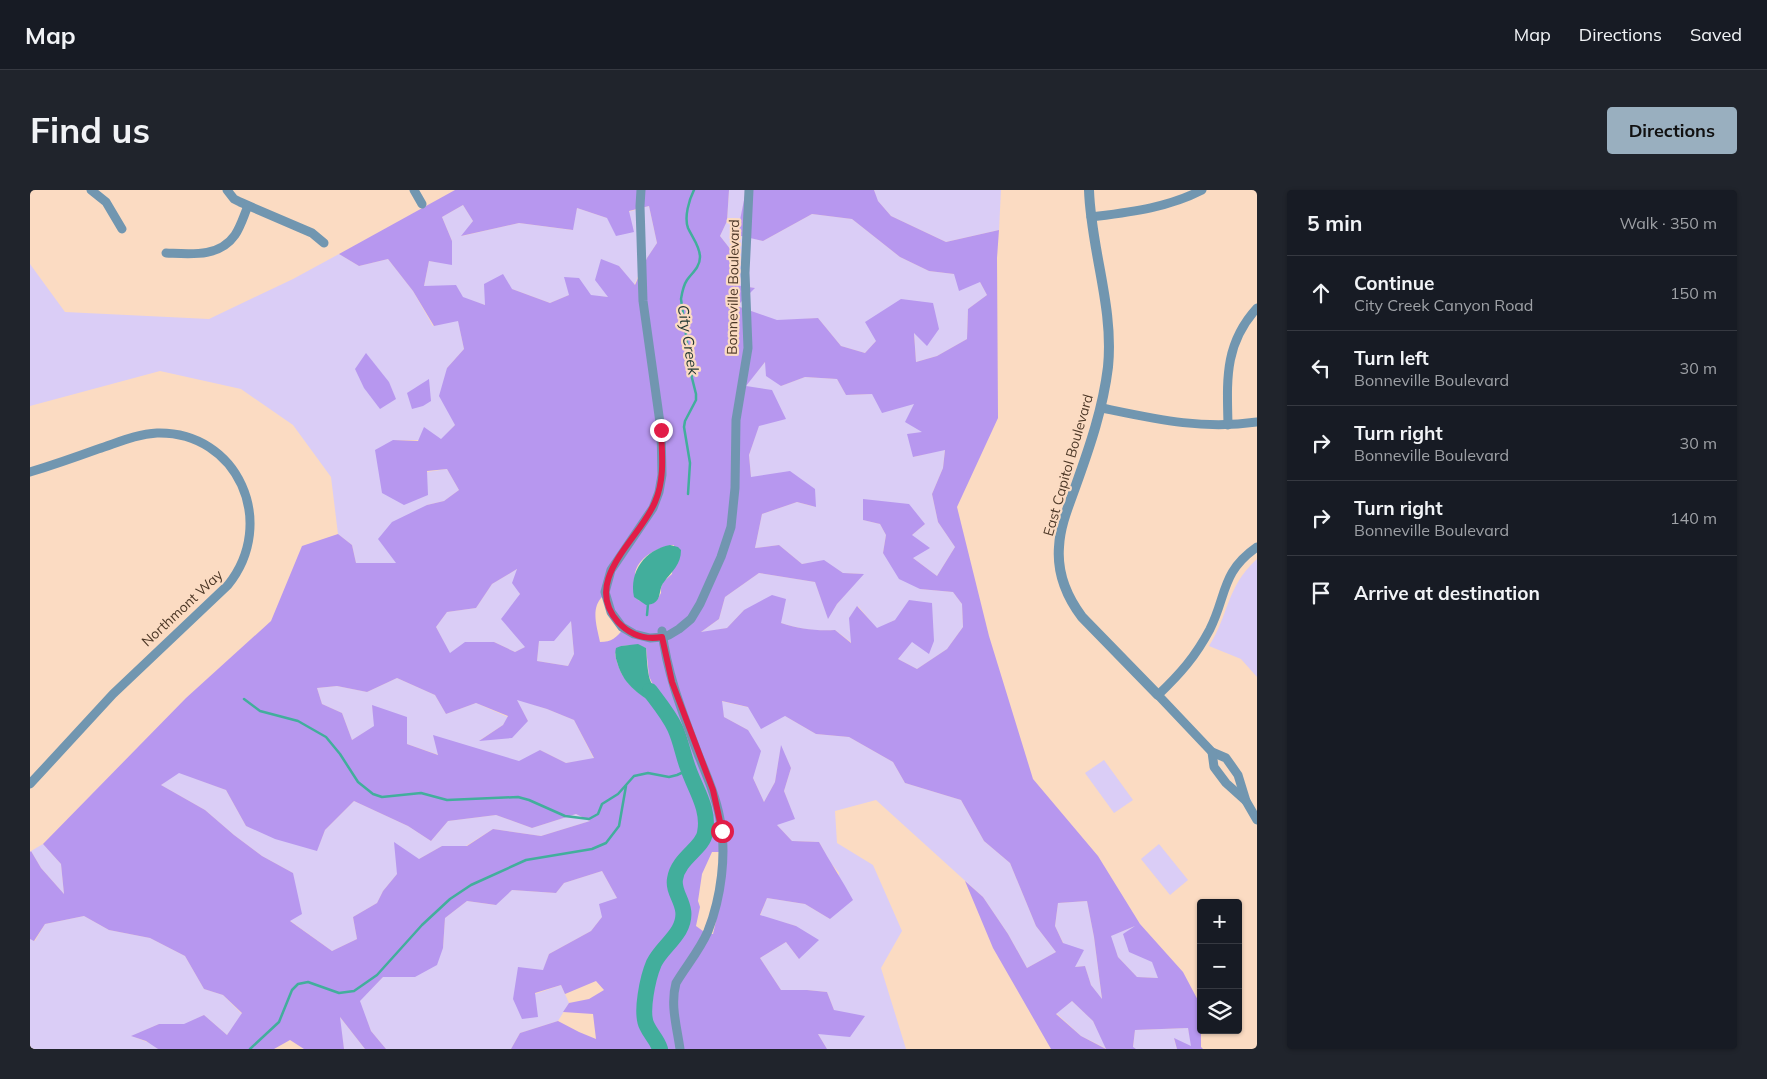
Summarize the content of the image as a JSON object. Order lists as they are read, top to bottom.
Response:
{
  "streets": {
    "street": ["Bonneville Boulevard", "East Capitol Boulevard", "Northmont Way"]
  },
  "water": ["City Creek"],
  "page": {
    "header": "Map",
    "nav": ["Map", "Directions", "Saved"],
    "buttons": "Directions",
    "title": "Find us",
    "heading": ["5 min", "Walk · 350 m"],
    "list": [
      ["Continue", "City Creek Canyon Road", "150 m"],
      ["Turn left", "Bonneville Boulevard", "30 m"],
      ["Turn right", "Bonneville Boulevard", "30 m"],
      ["Turn right", "Bonneville Boulevard", "140 m"],
      "Arrive at destination"
    ],
    "map_buttons": ["+", "−"]
  }
}
